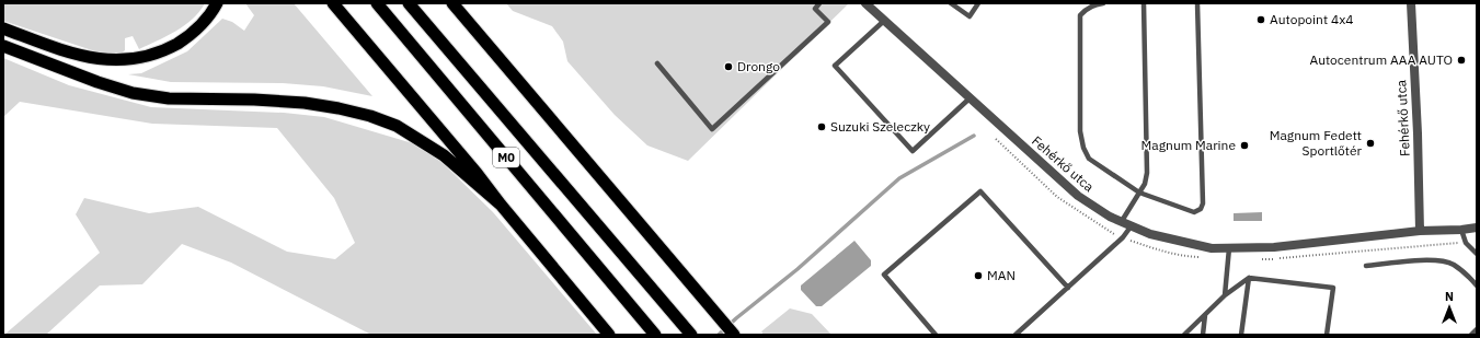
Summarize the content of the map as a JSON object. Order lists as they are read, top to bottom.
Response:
{
  "streets": {
    "highway": ["M0"],
    "street": ["Fehérkő utca"]
  },
  "places": [
    "Autopoint 4x4",
    "Autocentrum AAA AUTO",
    "Drongo",
    "Suzuki Szeleczky",
    "Magnum Fedett Sportlőtér",
    "Magnum Marine",
    "MAN"
  ],
  "north": "top"
}
